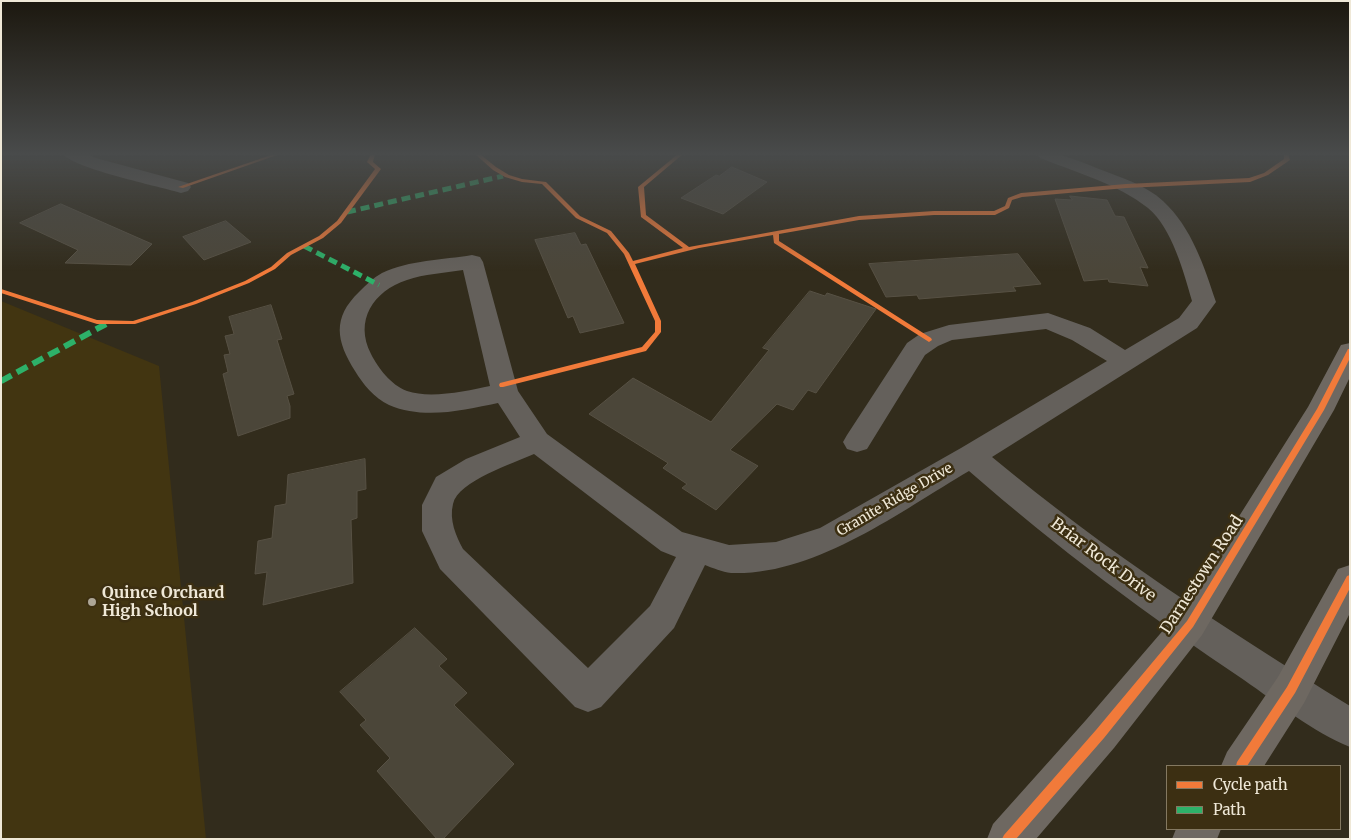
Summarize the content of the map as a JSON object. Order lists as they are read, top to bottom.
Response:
{
  "streets": {
    "main road": ["Darnestown Road"],
    "street": ["Granite Ridge Drive", "Briar Rock Drive"]
  },
  "crossings": [
    ["Granite Ridge Drive", "Briar Rock Drive"],
    ["Briar Rock Drive", "Darnestown Road"]
  ],
  "places": ["Quince Orchard High School"],
  "legend": ["Cycle path", "Path"]
}
